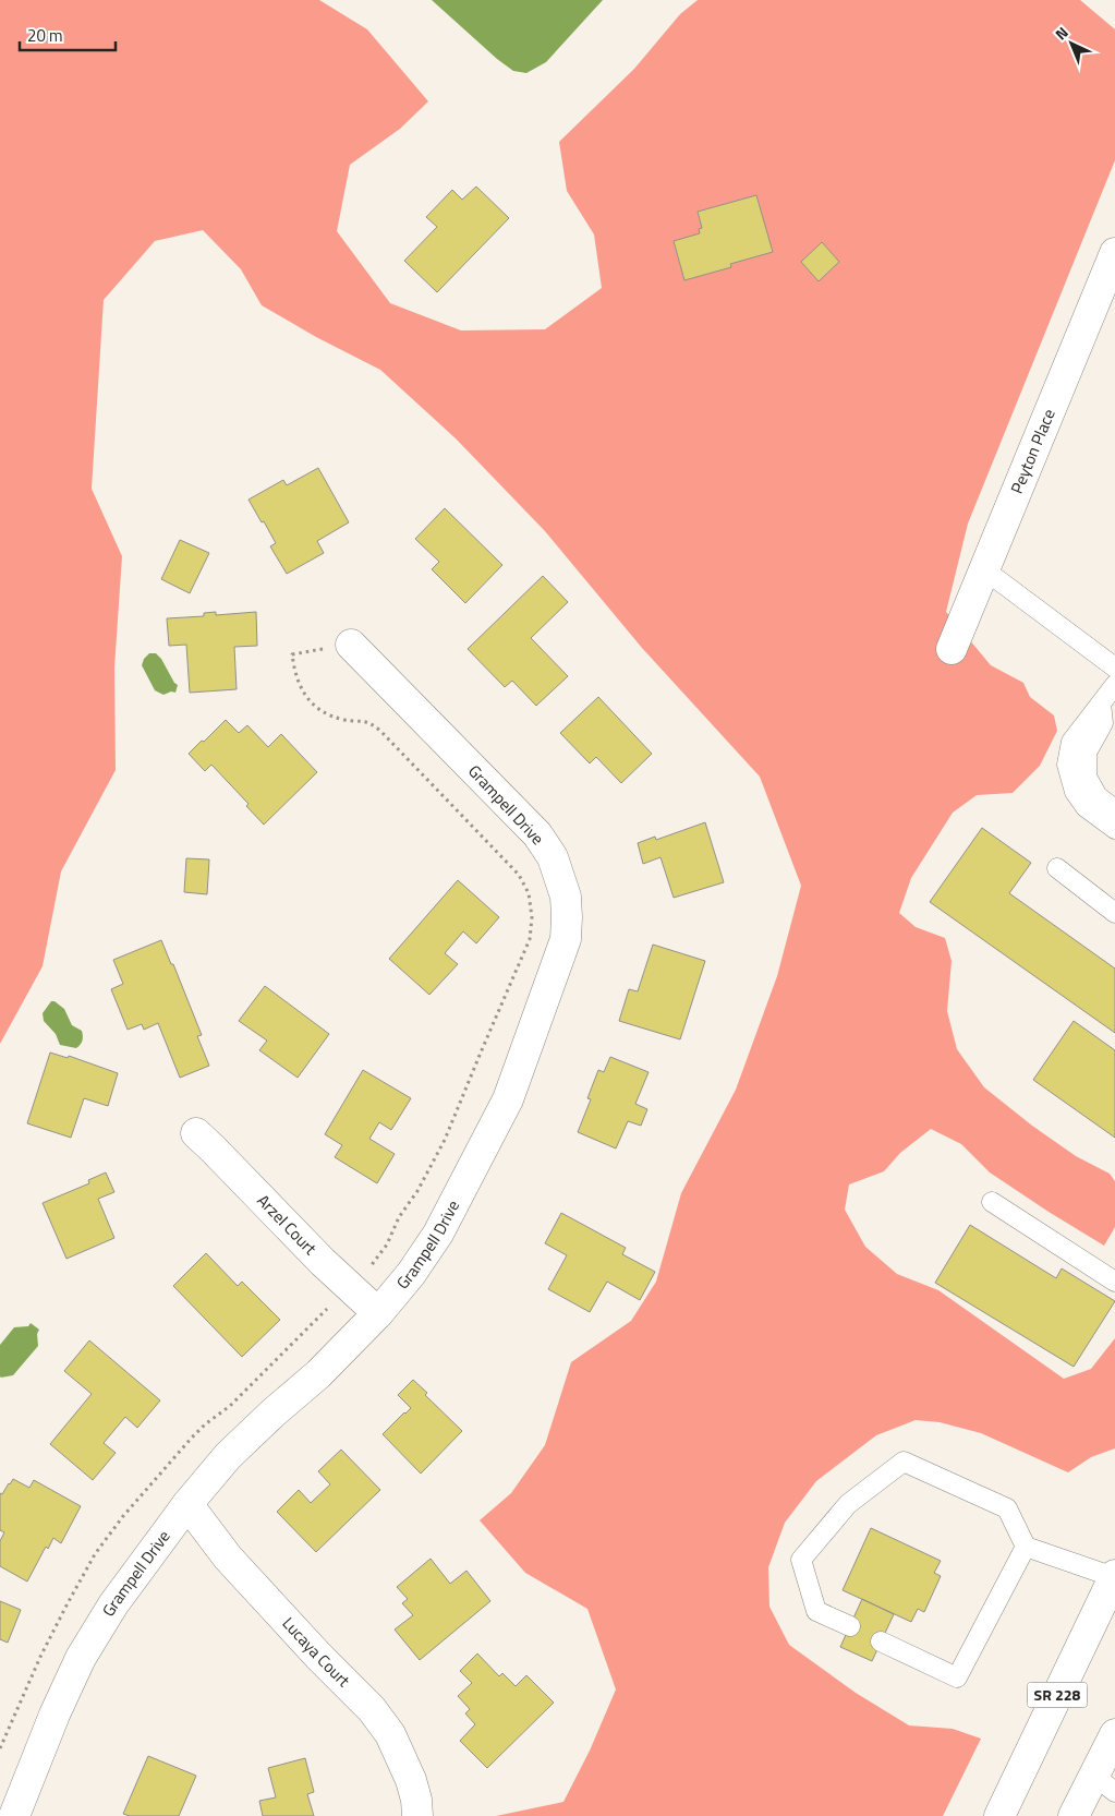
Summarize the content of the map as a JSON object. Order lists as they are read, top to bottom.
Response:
{
  "streets": {
    "street": [
      "Peyton Place",
      "Grampell Drive",
      "Arzel Court",
      "Lucaya Court",
      "SR 228"
    ]
  },
  "crossings": [
    ["Grampell Drive", "Arzel Court"],
    ["Grampell Drive", "Lucaya Court"]
  ],
  "scale_bar": "20 m",
  "north": "top left"
}
